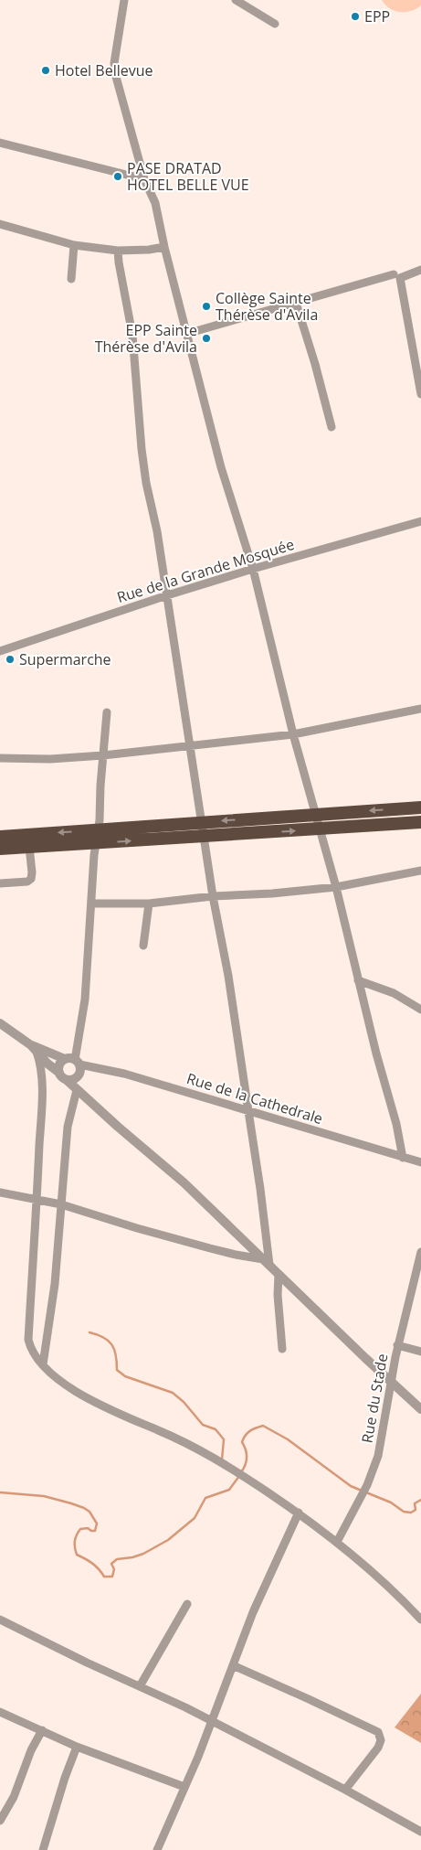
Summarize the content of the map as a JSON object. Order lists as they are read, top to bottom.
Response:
{
  "streets": {
    "street": ["Rue de la Grande Mosquée", "Rue de la Cathedrale", "Rue du Stade"]
  },
  "places": [
    "EPP",
    "Hotel Bellevue",
    "PASE DRATAD HOTEL BELLE VUE",
    "Collège Sainte Thérèse d'Avila",
    "EPP Sainte Thérèse d'Avila",
    "Supermarche"
  ]
}
